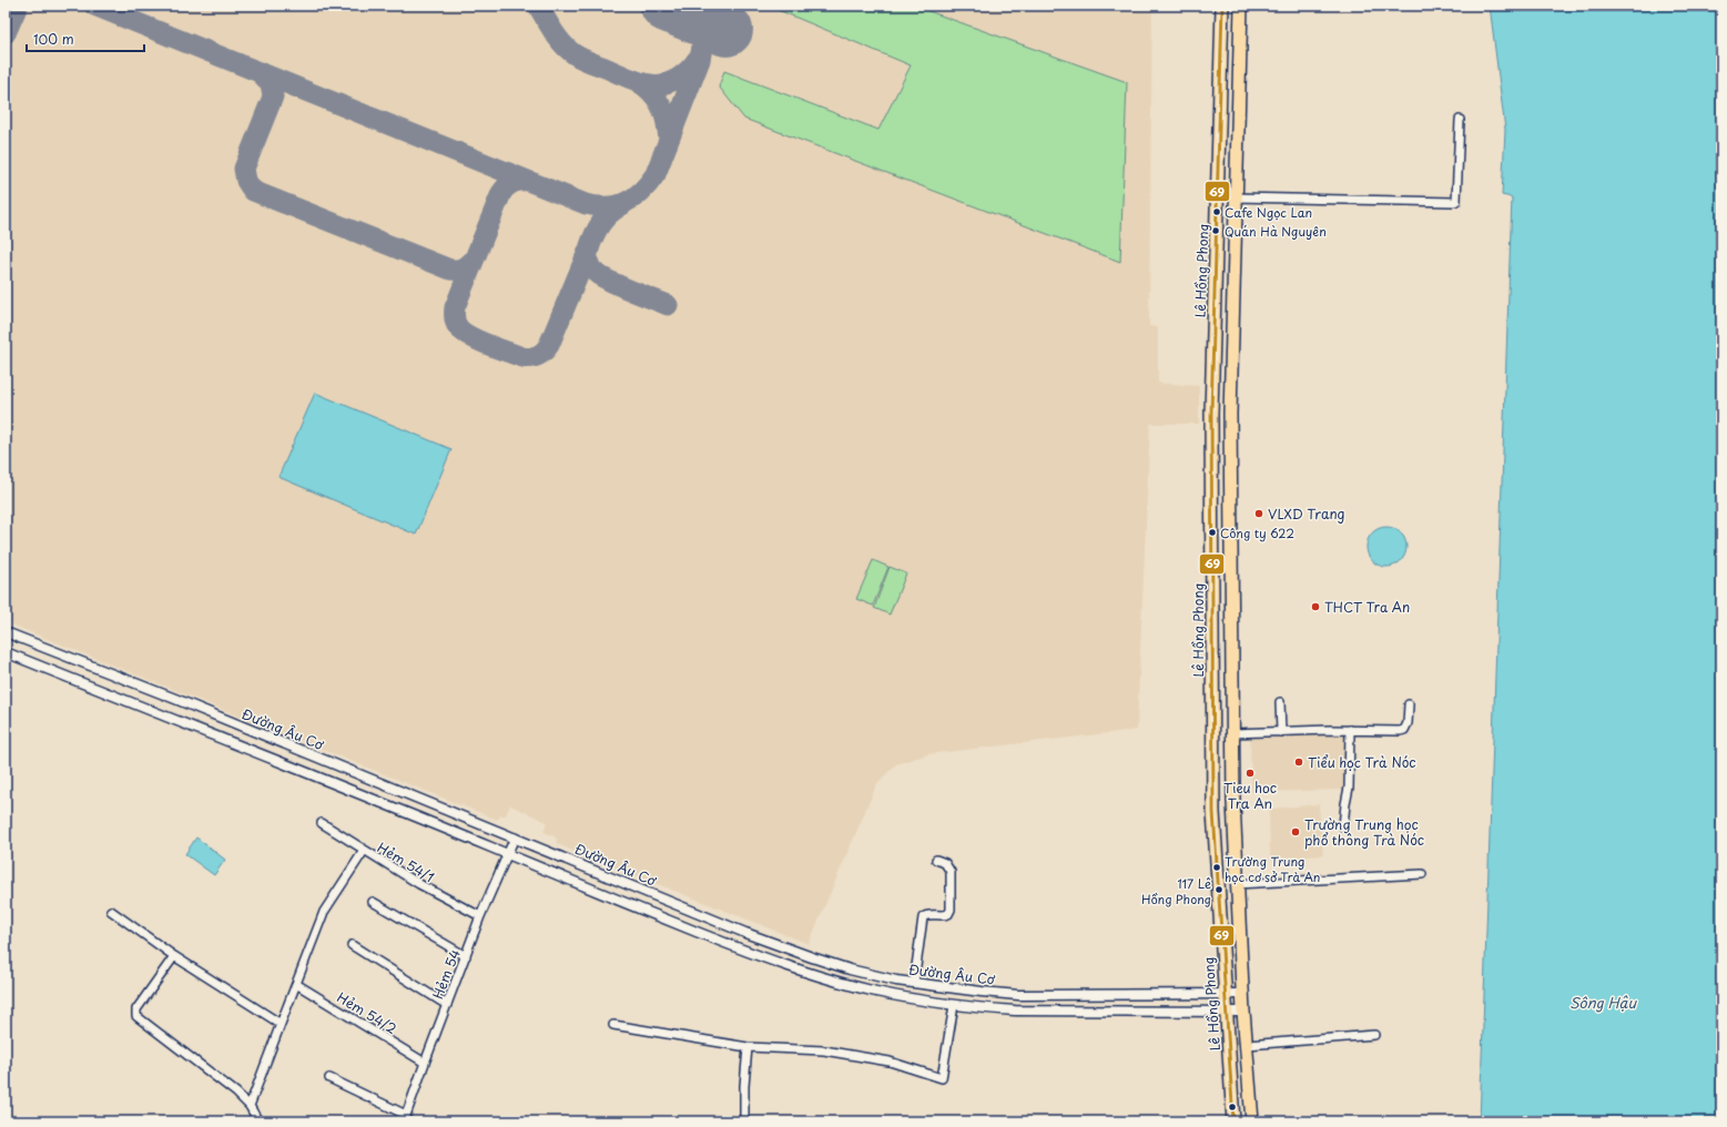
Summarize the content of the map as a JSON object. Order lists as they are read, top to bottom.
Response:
{
  "streets": {
    "highway": ["Lê Hồng Phong"],
    "street": [
      "Đường Âu Cơ",
      "Hẻm 54/1",
      "Hẻm 54",
      "Hẻm 54/2"
    ]
  },
  "crossings": [
    ["Lê Hồng Phong", "Đường Âu Cơ"],
    ["Đường Âu Cơ", "Hẻm 54"],
    ["Hẻm 54/1", "Hẻm 54"],
    ["Hẻm 54", "Hẻm 54/2"]
  ],
  "water": ["Sông Hậu"],
  "places": [
    "Cafe Ngọc Lan",
    "Quán Hà Nguyên",
    "VLXD Trang",
    "Công ty 622",
    "THCT Tra An",
    "Tiểu học Trà Nóc",
    "Tieu hoc Tra An",
    "Trường Trung học phổ thông Trà Nóc",
    "Trường Trung học cơ sở Trà An",
    "117 Lê Hồng Phong"
  ],
  "lines": ["transit line 69"],
  "scale_bar": "100 m"
}
